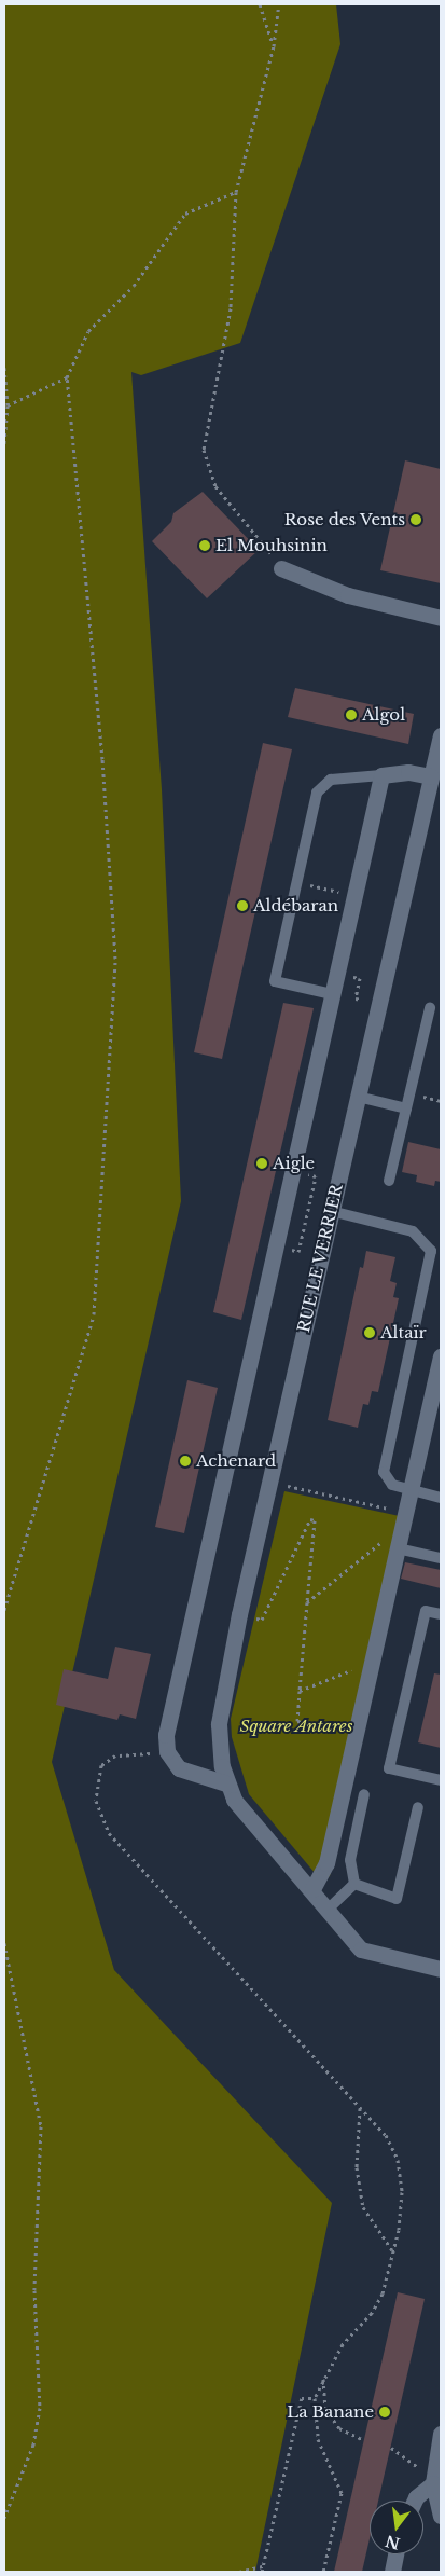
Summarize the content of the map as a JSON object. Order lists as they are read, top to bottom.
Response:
{
  "streets": {
    "street": ["RUE LE VERRIER"]
  },
  "parks": ["Square Antares"],
  "places": [
    "Rose des Vents",
    "El Mouhsinin",
    "Algol",
    "Aldébaran",
    "Aigle",
    "Altaïr",
    "Achenard",
    "La Banane"
  ],
  "north": "bottom"
}
